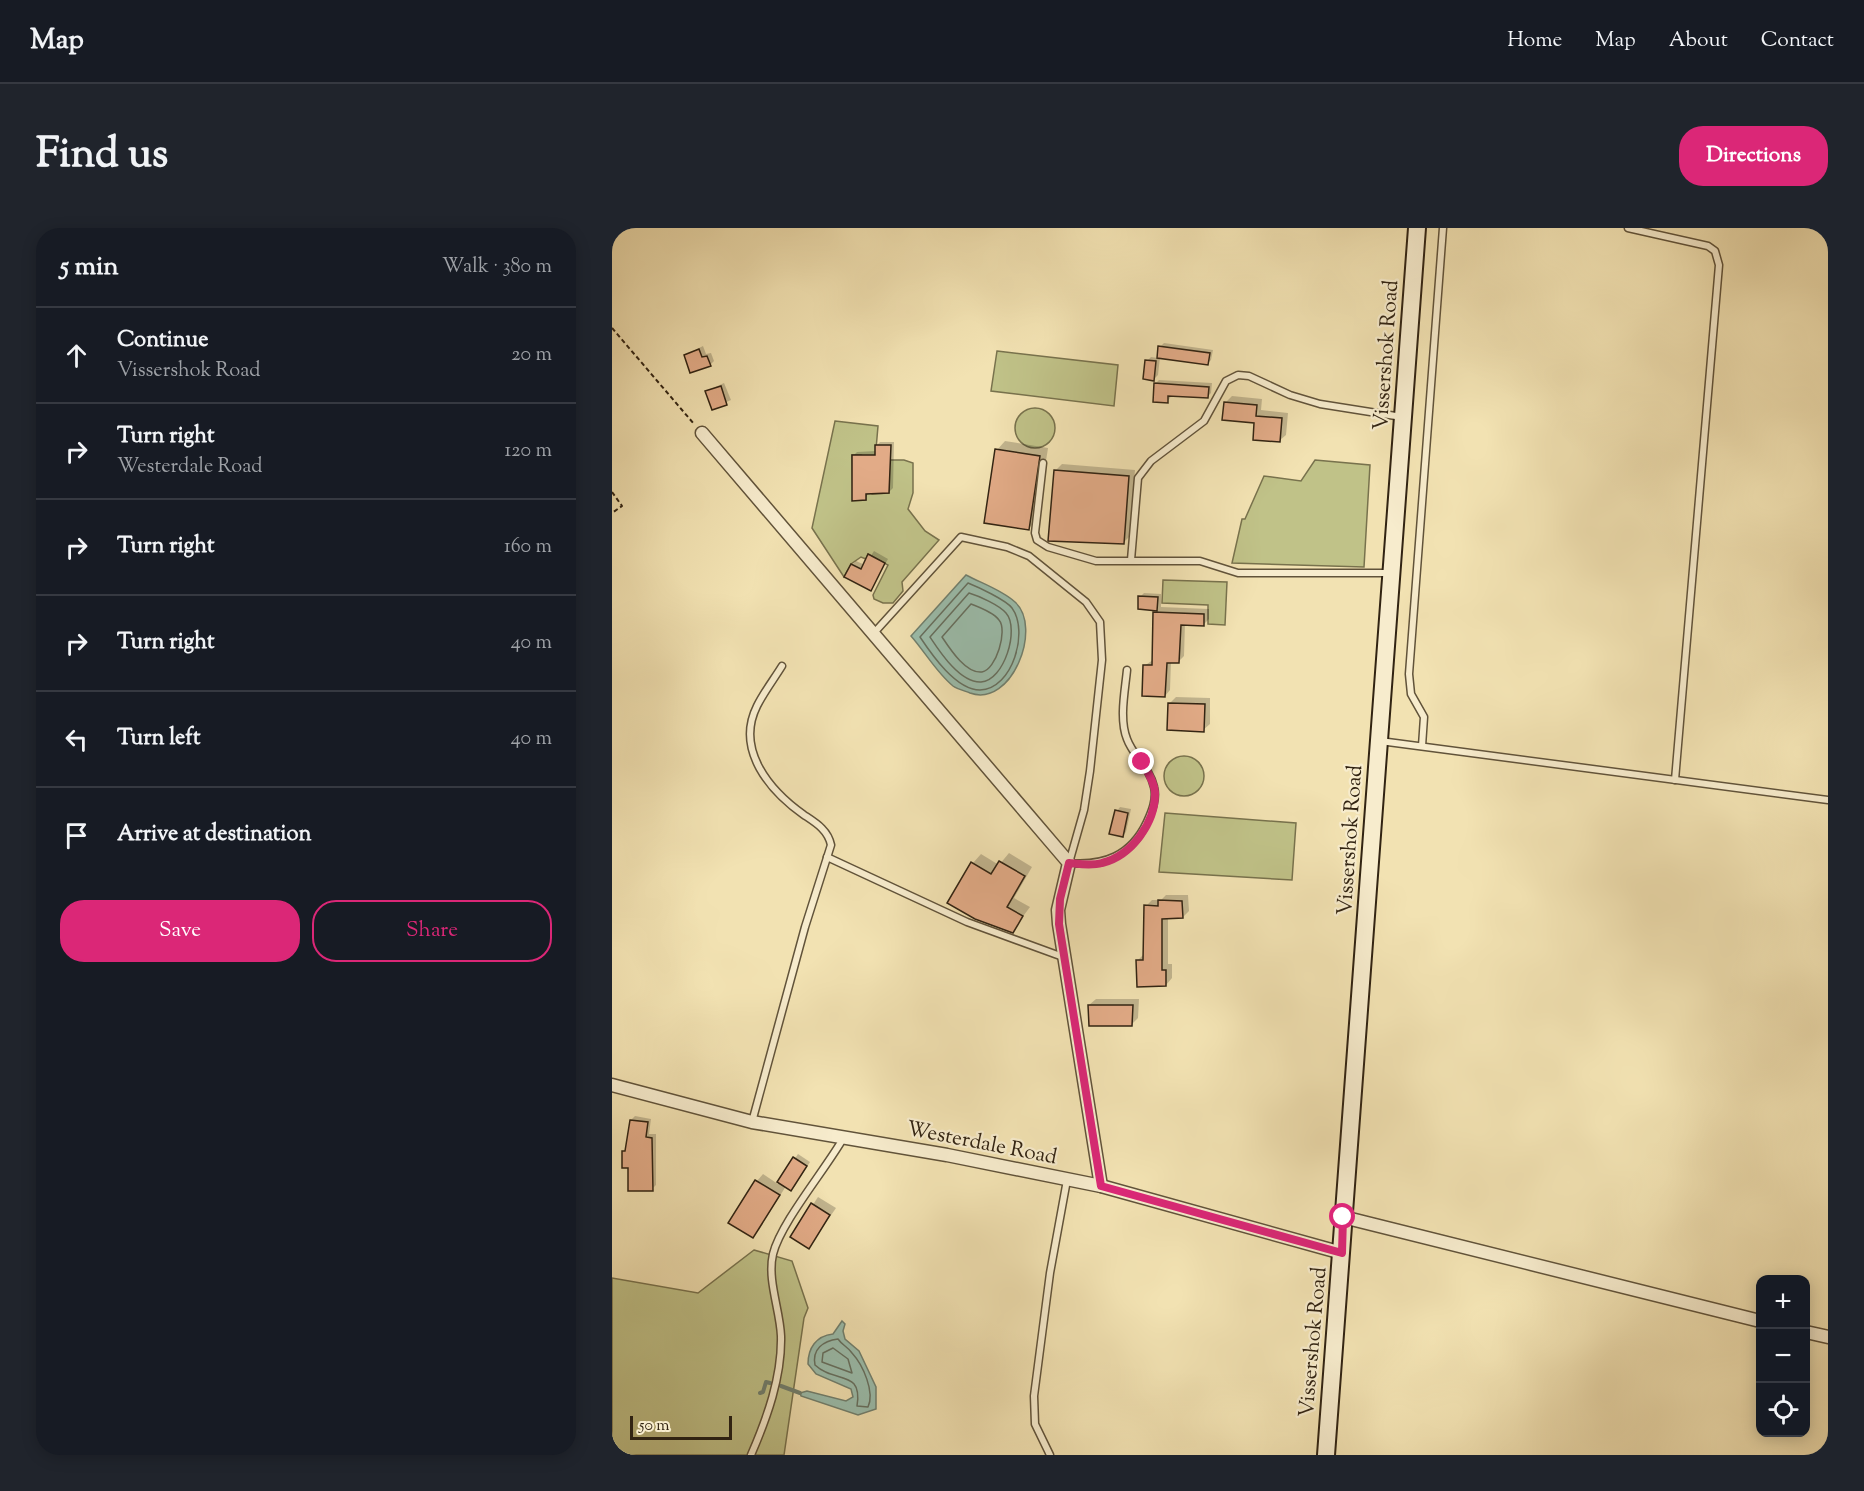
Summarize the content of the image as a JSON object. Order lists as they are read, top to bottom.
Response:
{
  "streets": {
    "main road": ["Vissershok Road"],
    "street": ["Westerdale Road"]
  },
  "crossings": [
    ["Vissershok Road", "Westerdale Road"]
  ],
  "scale_bar": "50 m",
  "page": {
    "header": "Map",
    "nav": [
      "Home",
      "Map",
      "About",
      "Contact"
    ],
    "title": "Find us",
    "buttons": [
      "Directions",
      ["Save", "Share"]
    ],
    "heading": ["5 min", "Walk · 380 m"],
    "list": [
      ["Continue", "Vissershok Road", "20 m"],
      ["Turn right", "Westerdale Road", "120 m"],
      ["Turn right", "160 m"],
      ["Turn right", "40 m"],
      ["Turn left", "40 m"],
      "Arrive at destination"
    ],
    "map_buttons": ["+", "−"],
    "scale": "50 m"
  }
}
